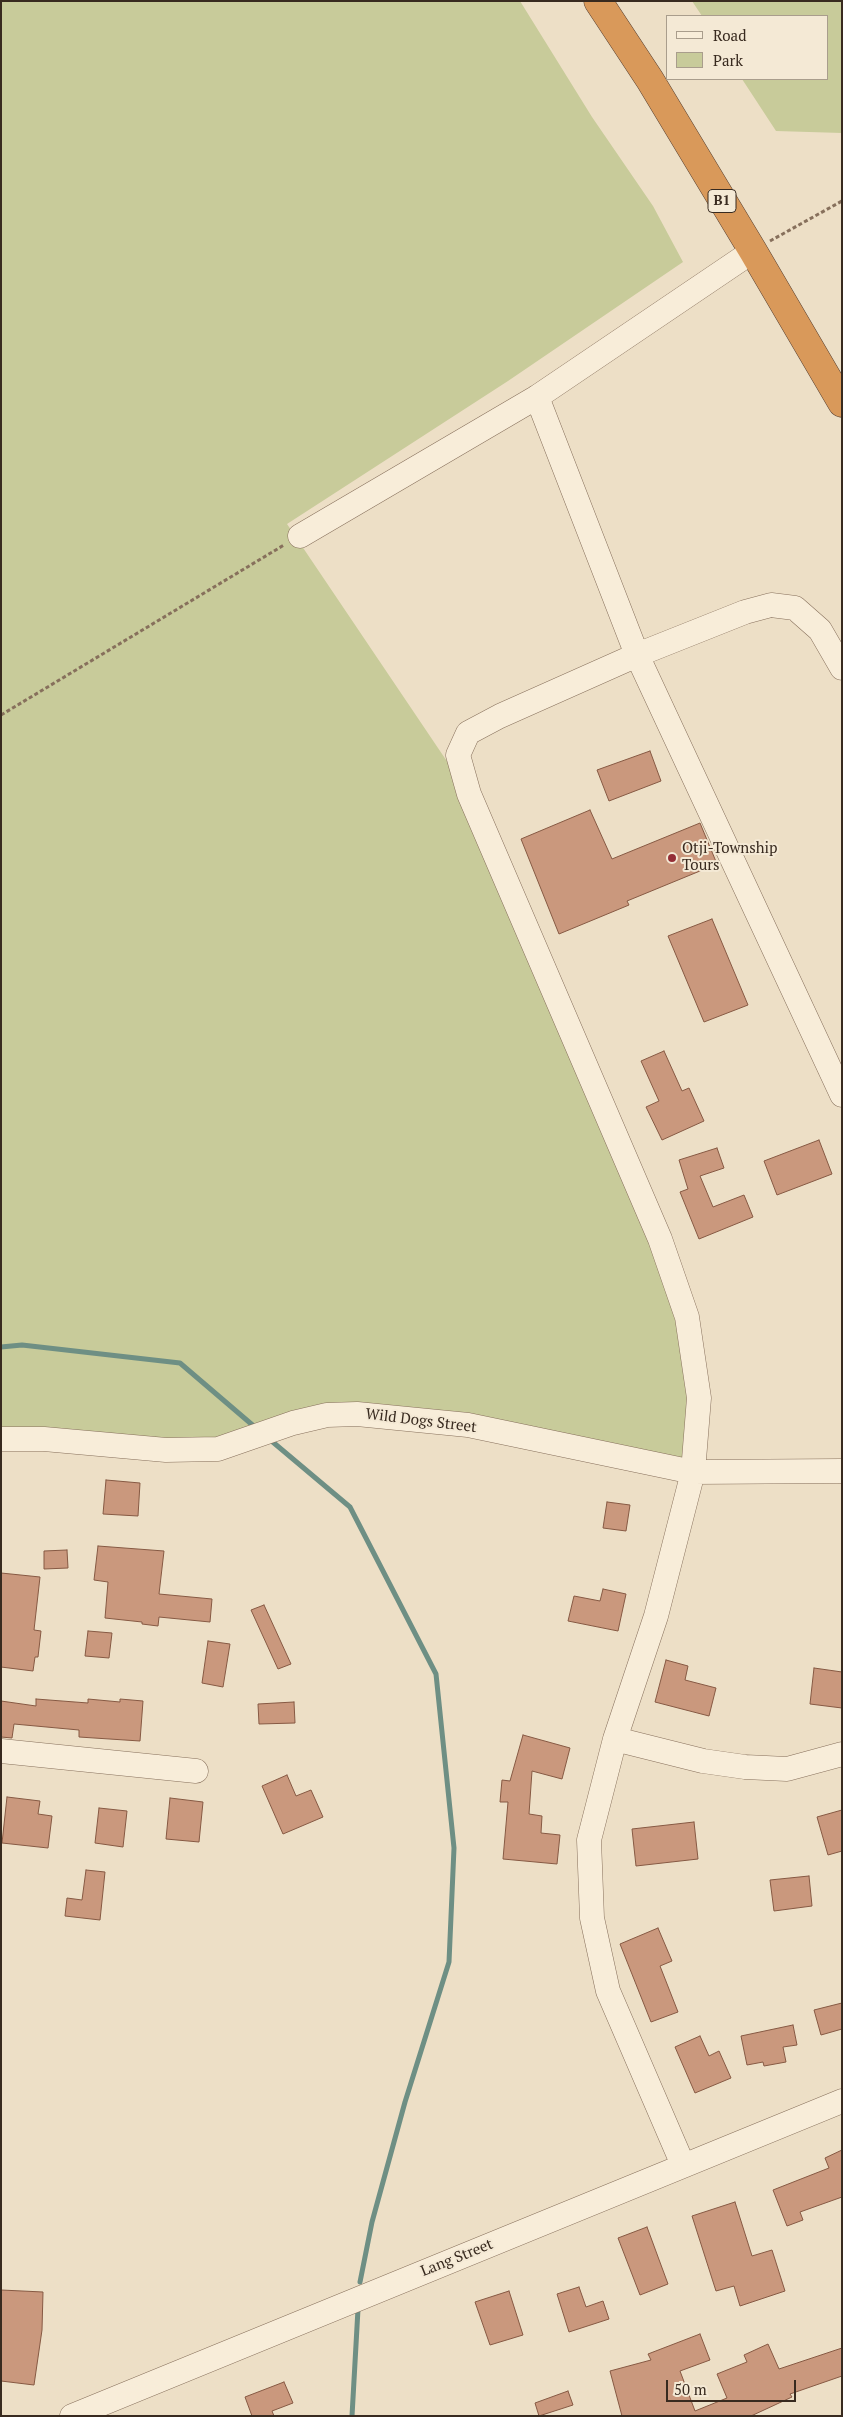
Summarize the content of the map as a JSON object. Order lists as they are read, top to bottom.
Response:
{
  "streets": {
    "highway": ["B1"],
    "street": ["Wild Dogs Street", "Lang Street"]
  },
  "places": ["Otji-Township Tours"],
  "legend": ["Road", "Park"],
  "scale_bar": "50 m"
}
